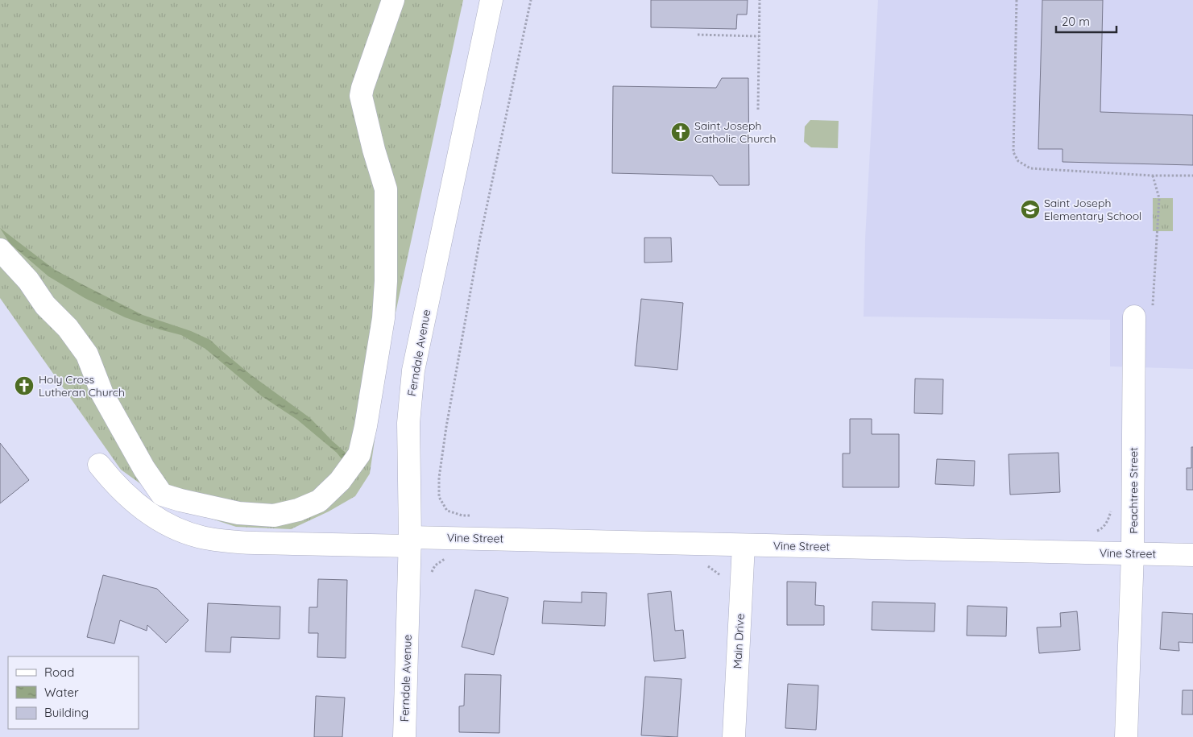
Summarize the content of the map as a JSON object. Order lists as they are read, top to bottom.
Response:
{
  "streets": {
    "street": [
      "Ferndale Avenue",
      "Peachtree Street",
      "Vine Street",
      "Main Drive"
    ]
  },
  "crossings": [
    ["Ferndale Avenue", "Vine Street"],
    ["Peachtree Street", "Vine Street"],
    ["Vine Street", "Main Drive"]
  ],
  "places": {
    "church": ["Saint Joseph Catholic Church", "Holy Cross Lutheran Church"],
    "school or university": ["Saint Joseph Elementary School"]
  },
  "legend": ["Road", "Water", "Building"],
  "scale_bar": "20 m"
}
